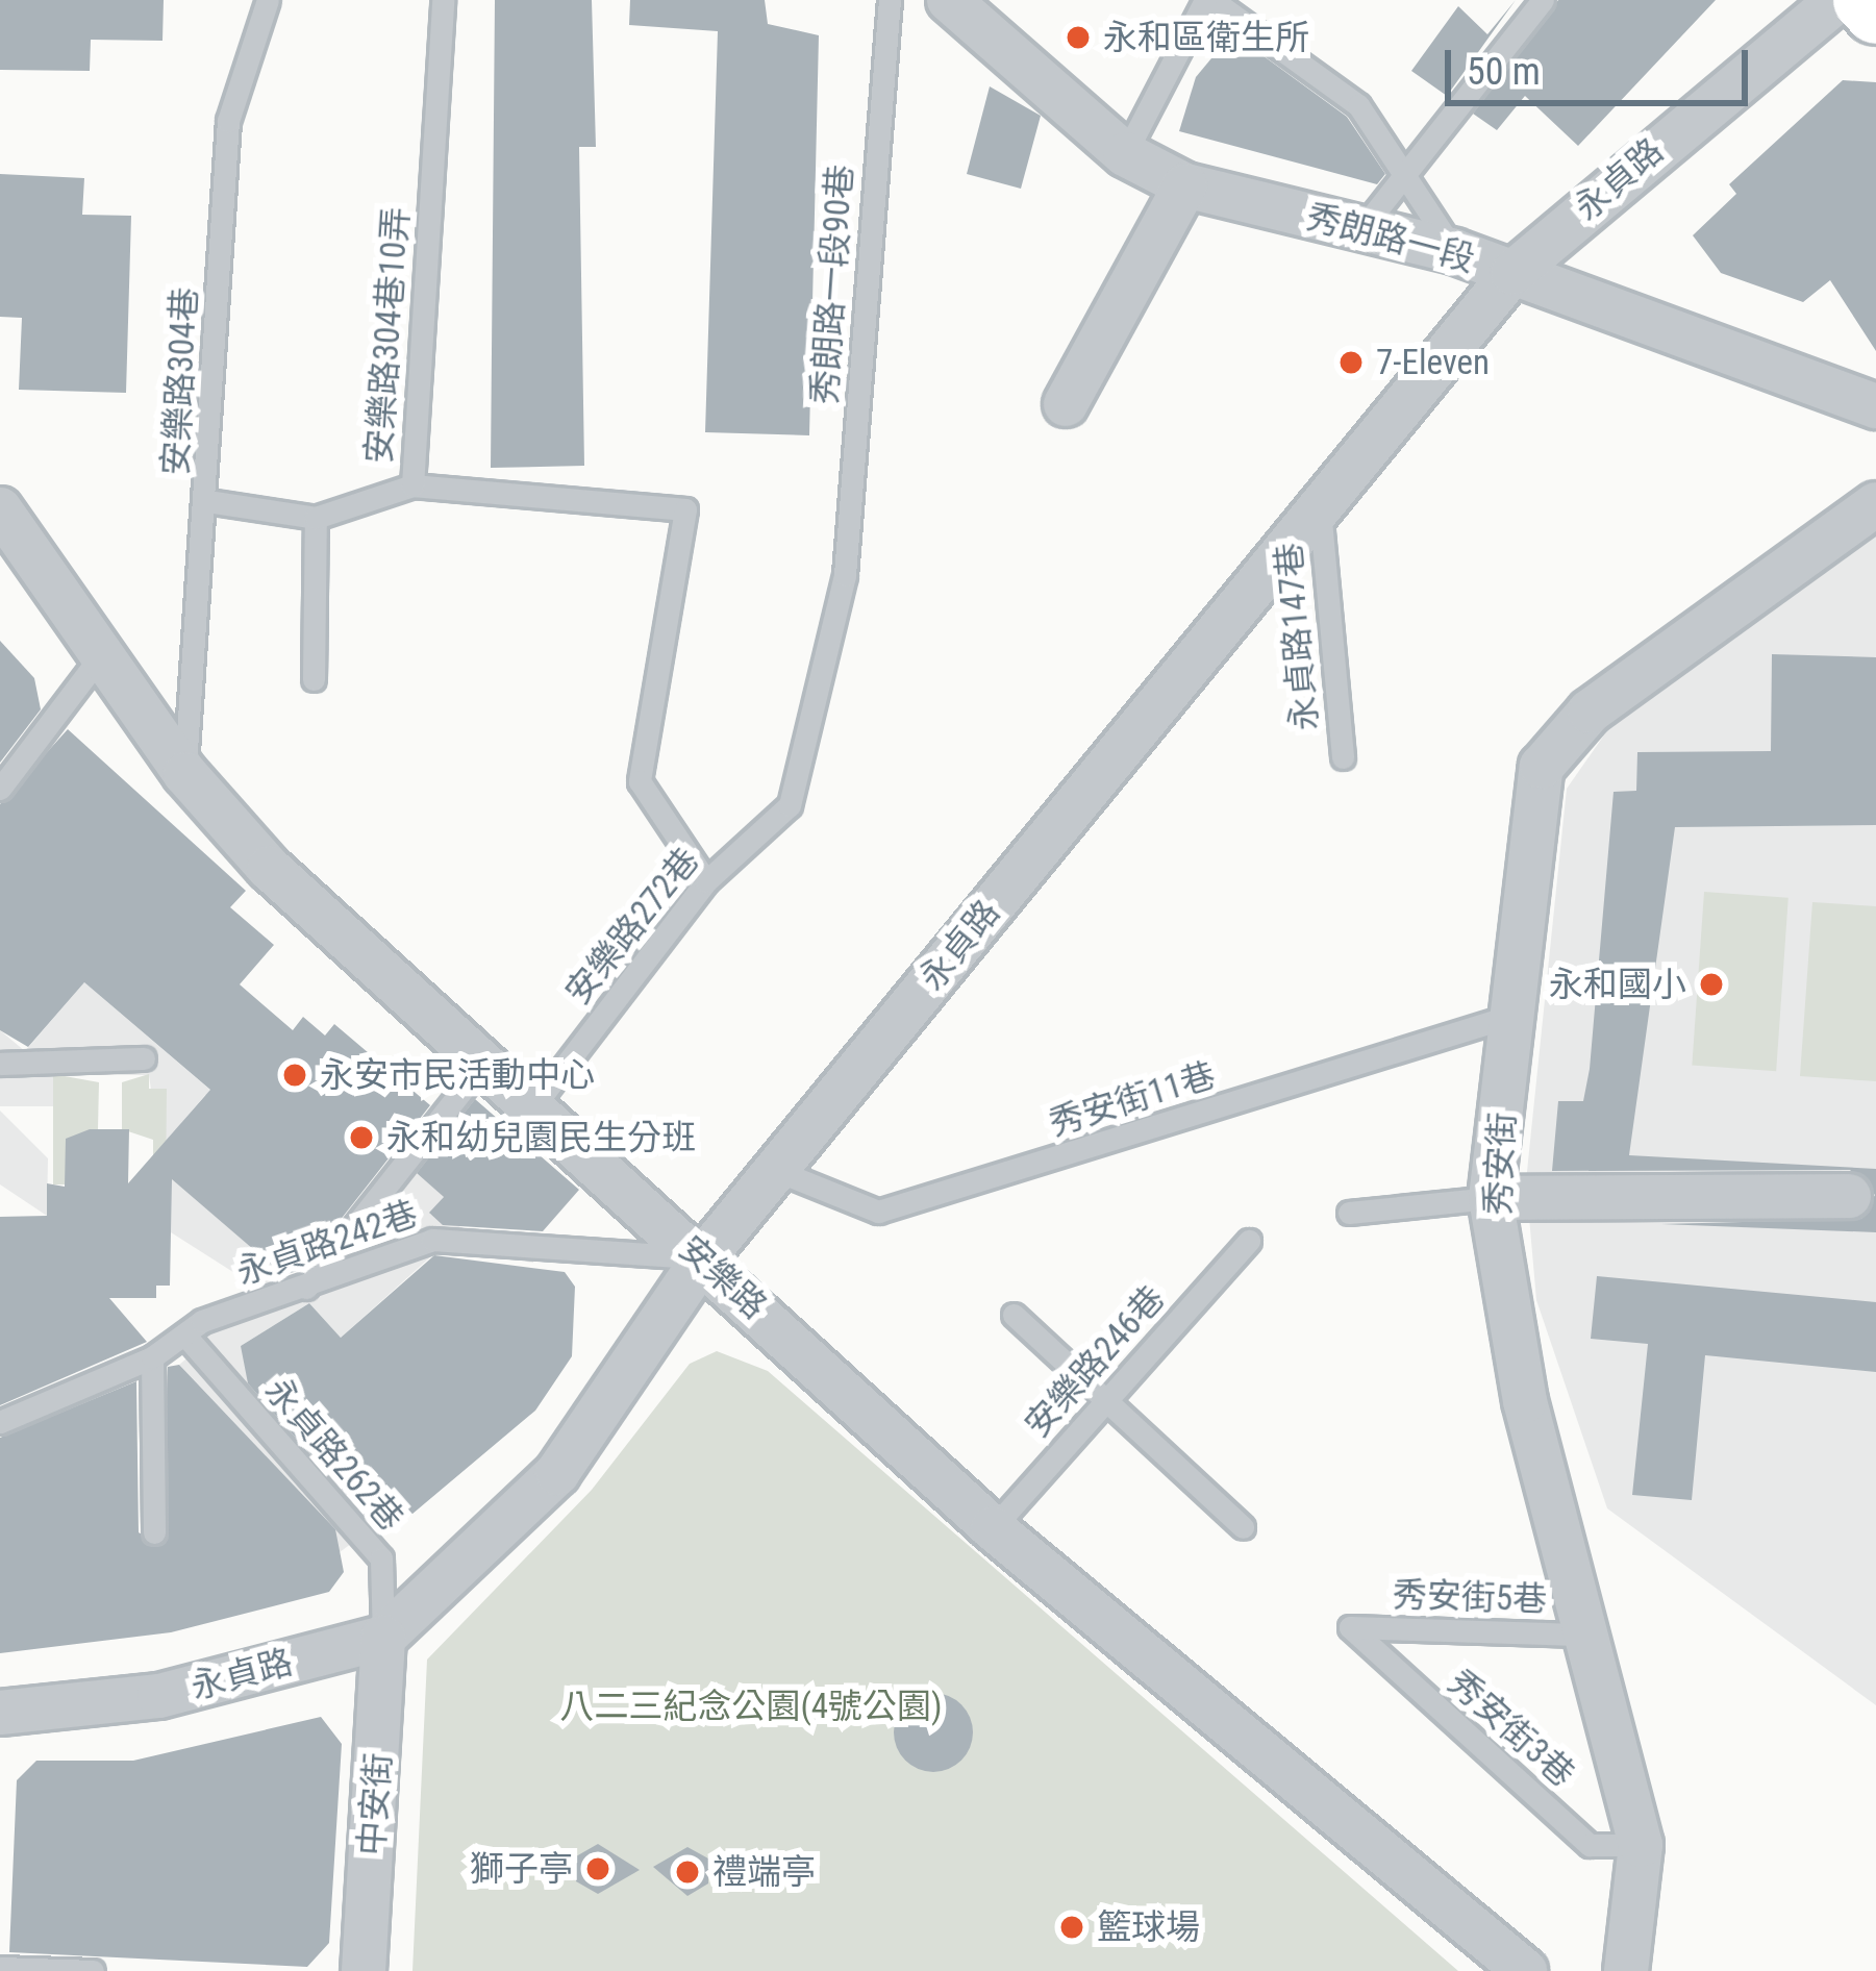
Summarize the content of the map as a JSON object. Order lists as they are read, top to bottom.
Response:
{
  "streets": {
    "street": [
      "永貞路",
      "秀朗路一段",
      "秀安街",
      "安樂路",
      "中安街"
    ],
    "lane": [
      "秀朗路一段90巷",
      "安樂路304巷10弄",
      "安樂路304巷",
      "永貞路147巷",
      "安樂路272巷",
      "秀安街11巷",
      "永貞路242巷",
      "安樂路246巷",
      "永貞路262巷",
      "秀安街5巷",
      "秀安街3巷"
    ]
  },
  "crossings": [
    ["永貞路", "秀朗路一段"],
    ["永貞路", "永貞路147巷"],
    ["永貞路", "秀安街11巷"],
    ["永貞路", "永貞路242巷"],
    ["永貞路", "安樂路"],
    ["永貞路", "永貞路262巷"],
    ["永貞路", "中安街"],
    ["秀朗路一段90巷", "安樂路272巷"],
    ["安樂路304巷", "安樂路"],
    ["安樂路272巷", "安樂路"],
    ["秀安街11巷", "秀安街"],
    ["秀安街", "秀安街5巷"],
    ["秀安街", "秀安街3巷"],
    ["永貞路242巷", "安樂路"],
    ["永貞路242巷", "永貞路262巷"],
    ["安樂路", "安樂路246巷"],
    ["永貞路262巷", "中安街"],
    ["秀安街5巷", "秀安街3巷"]
  ],
  "parks": ["八二三紀念公園(4號公園)"],
  "places": [
    "永和區衛生所",
    "7-Eleven",
    "永和國小",
    "永安市民活動中心",
    "永和幼兒園民生分班",
    "獅子亭",
    "禮端亭",
    "籃球場"
  ],
  "scale_bar": "50 m"
}
